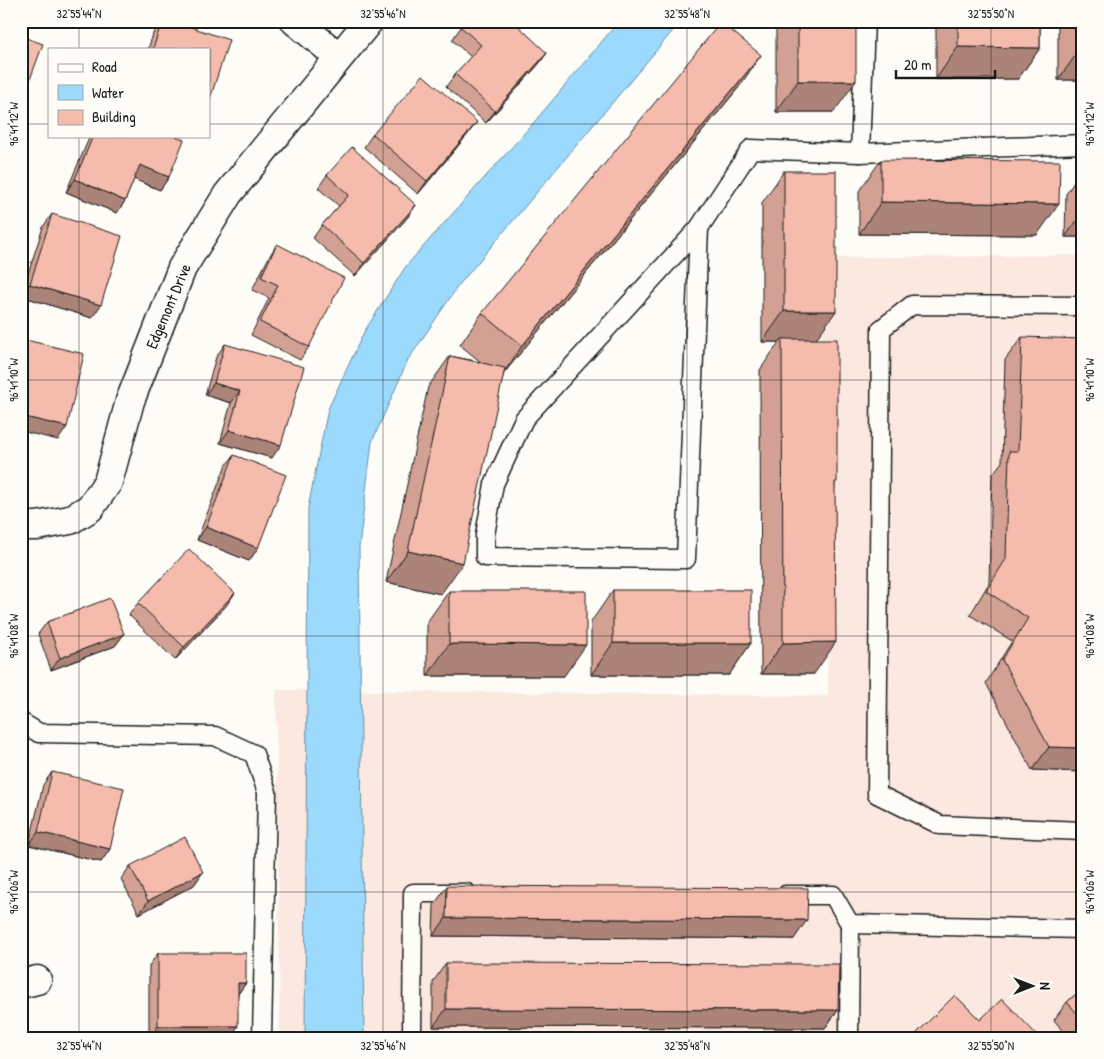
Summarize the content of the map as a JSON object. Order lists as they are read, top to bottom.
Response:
{
  "streets": {
    "street": ["Edgemont Drive"]
  },
  "legend": ["Road", "Water", "Building"],
  "scale_bar": "20 m",
  "north": "right",
  "coordinates": [
    "32°55'44\"N",
    "32°55'46\"N",
    "32°55'48\"N",
    "32°55'50\"N",
    "96°41'12\"W",
    "96°41'10\"W",
    "96°41'08\"W",
    "96°41'06\"W"
  ]
}
